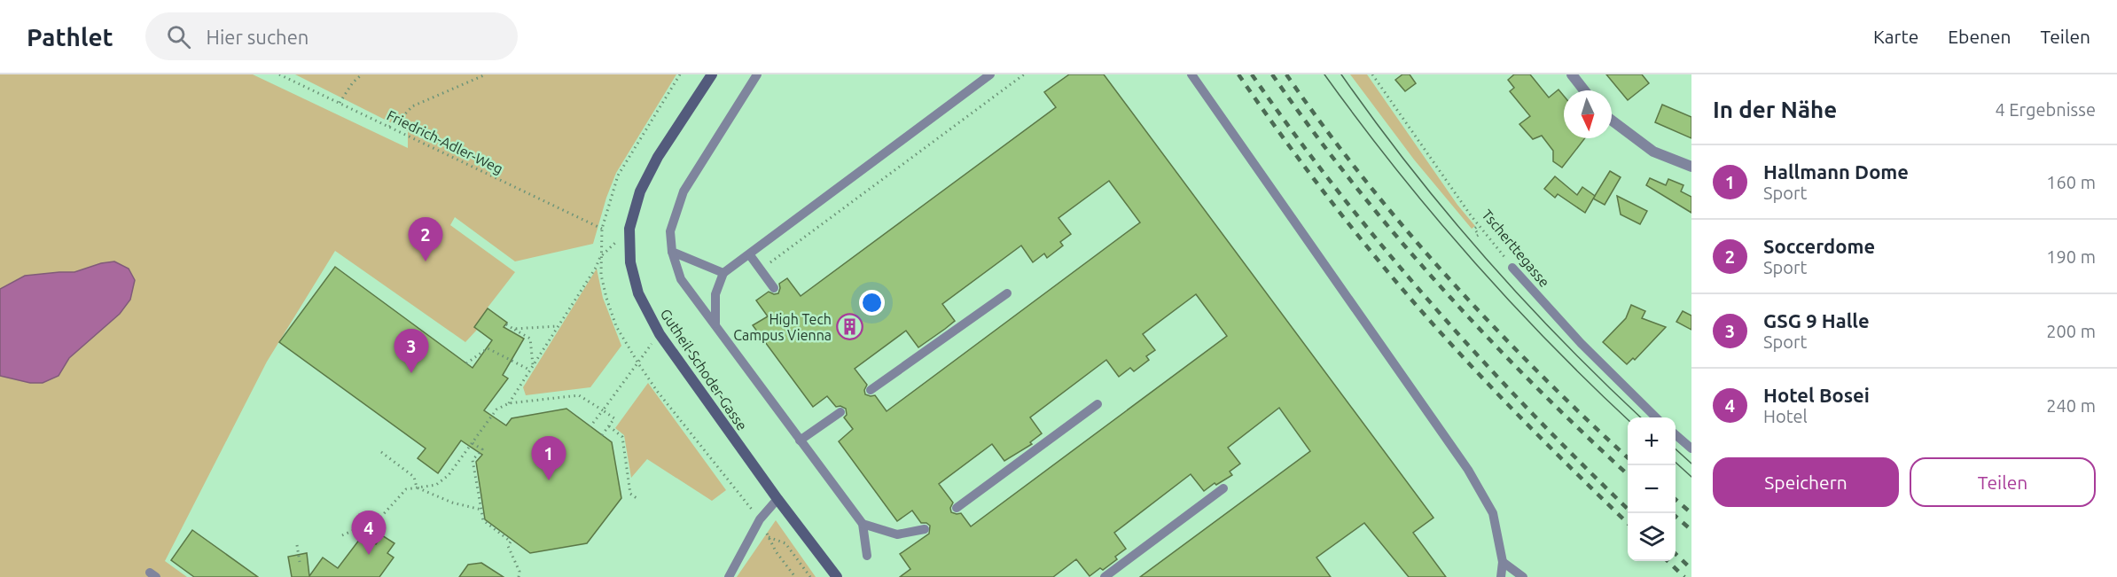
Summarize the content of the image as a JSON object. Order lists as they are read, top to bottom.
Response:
{
  "streets": {
    "street": ["Gutheil-Schoder-Gasse"],
    "lane": ["Tscherttegasse"],
    "path": ["Friedrich-Adler-Weg"]
  },
  "places": {
    "building": ["High Tech Campus Vienna"]
  },
  "north": "bottom",
  "page": {
    "header": "Pathlet",
    "search": "Hier suchen",
    "nav": ["Karte", "Ebenen", "Teilen"],
    "heading": ["In der Nähe", "4 Ergebnisse"],
    "list": [
      {
        "mark": "1",
        "name": "Hallmann Dome",
        "note": "Sport",
        "value": "160 m"
      },
      {
        "mark": "2",
        "name": "Soccerdome",
        "note": "Sport",
        "value": "190 m"
      },
      {
        "mark": "3",
        "name": "GSG 9 Halle",
        "note": "Sport",
        "value": "200 m"
      },
      {
        "mark": "4",
        "name": "Hotel Bosei",
        "note": "Hotel",
        "value": "240 m"
      }
    ],
    "pins": [
      "2",
      "3",
      "1",
      "4"
    ],
    "map_buttons": ["+", "−"],
    "buttons": ["Speichern", "Teilen"]
  }
}
